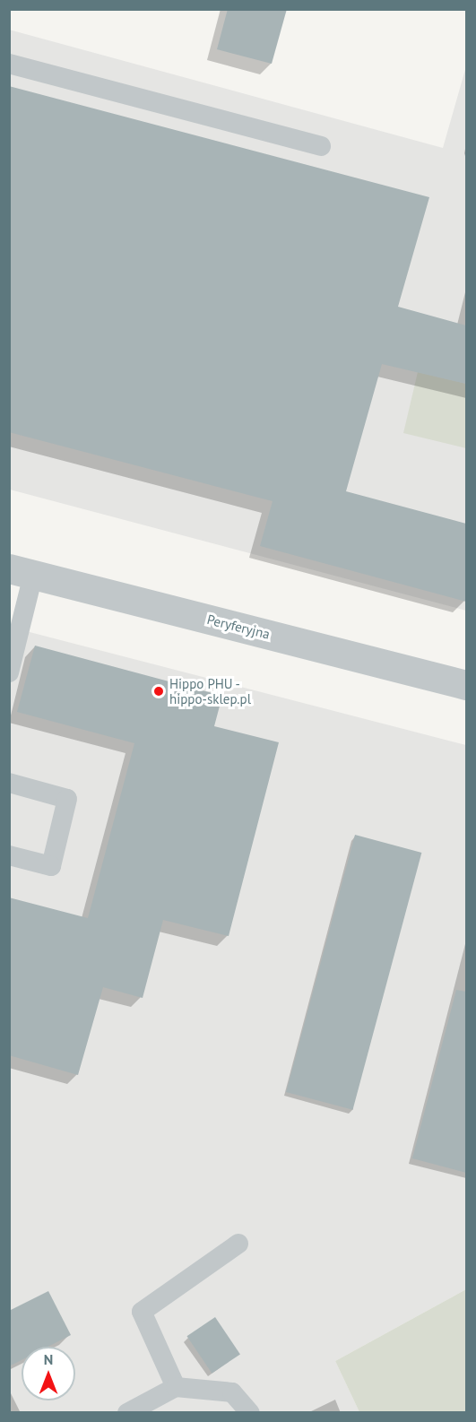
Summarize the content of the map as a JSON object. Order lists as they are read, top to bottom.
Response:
{
  "streets": {
    "street": ["Peryferyjna"]
  },
  "places": ["Hippo PHU - hippo-sklep.pl"],
  "north": "top"
}
